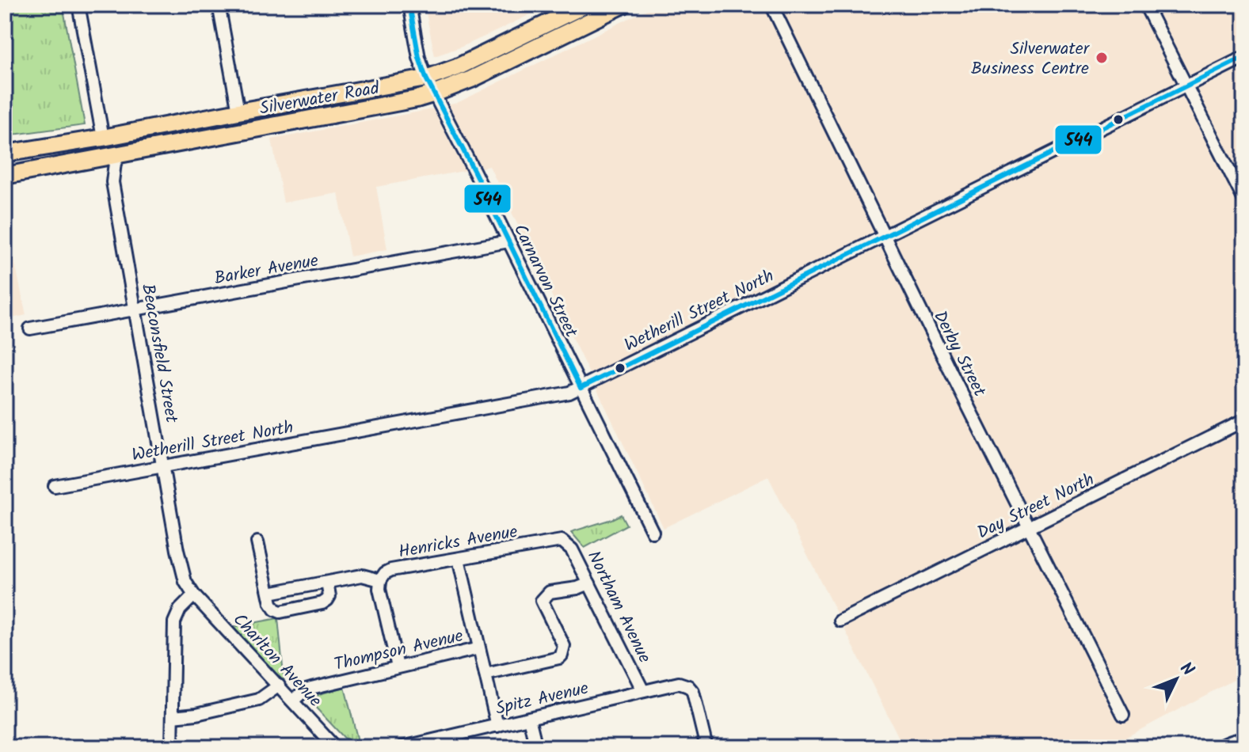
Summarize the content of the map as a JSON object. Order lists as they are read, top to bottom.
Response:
{
  "streets": {
    "highway": ["Silverwater Road"],
    "street": [
      "Barker Avenue",
      "Carnarvon Street",
      "Wetherill Street North",
      "Beaconsfield Street",
      "Derby Street",
      "Day Street North",
      "Henricks Avenue",
      "Northam Avenue",
      "Thompson Avenue",
      "Charlton Avenue",
      "Spitz Avenue"
    ]
  },
  "crossings": [
    ["Silverwater Road", "Carnarvon Street"],
    ["Silverwater Road", "Beaconsfield Street"],
    ["Barker Avenue", "Carnarvon Street"],
    ["Barker Avenue", "Beaconsfield Street"],
    ["Carnarvon Street", "Wetherill Street North"],
    ["Wetherill Street North", "Beaconsfield Street"],
    ["Wetherill Street North", "Derby Street"],
    ["Beaconsfield Street", "Charlton Avenue"],
    ["Derby Street", "Day Street North"],
    ["Henricks Avenue", "Northam Avenue"],
    ["Northam Avenue", "Spitz Avenue"],
    ["Thompson Avenue", "Charlton Avenue"]
  ],
  "places": ["Silverwater Business Centre"],
  "lines": ["transit line 544"],
  "north": "top right"
}
